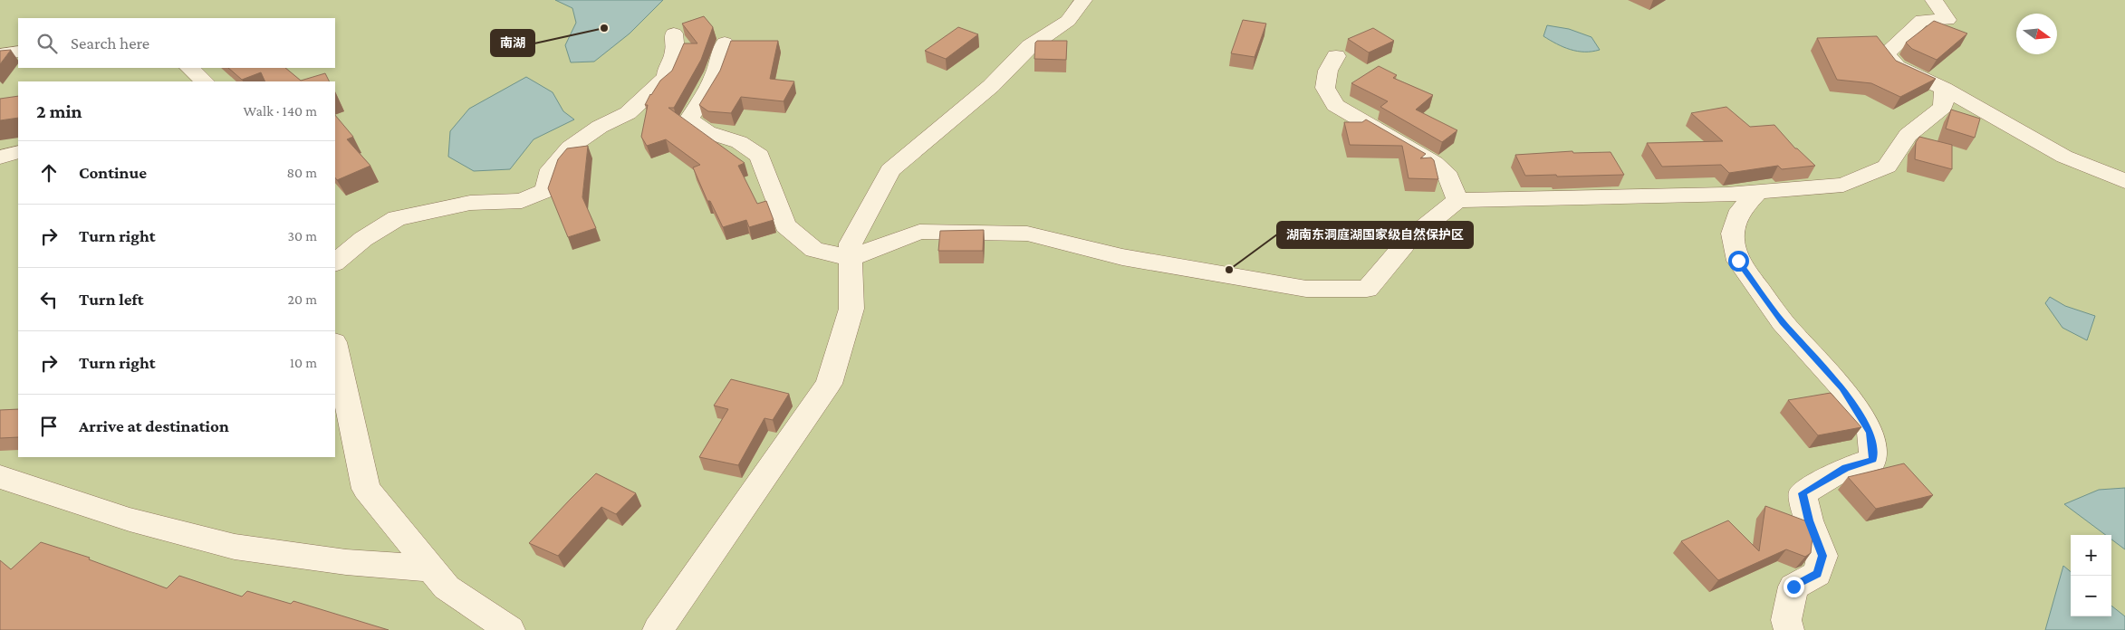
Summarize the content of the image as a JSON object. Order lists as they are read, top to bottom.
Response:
{
  "places": ["南湖", "湖南东洞庭湖国家级自然保护区"],
  "north": "right",
  "page": {
    "search": "Search here",
    "heading": ["2 min", "Walk · 140 m"],
    "list": [
      ["Continue", "80 m"],
      ["Turn right", "30 m"],
      ["Turn left", "20 m"],
      ["Turn right", "10 m"],
      "Arrive at destination"
    ],
    "map_buttons": ["+", "−"]
  }
}
